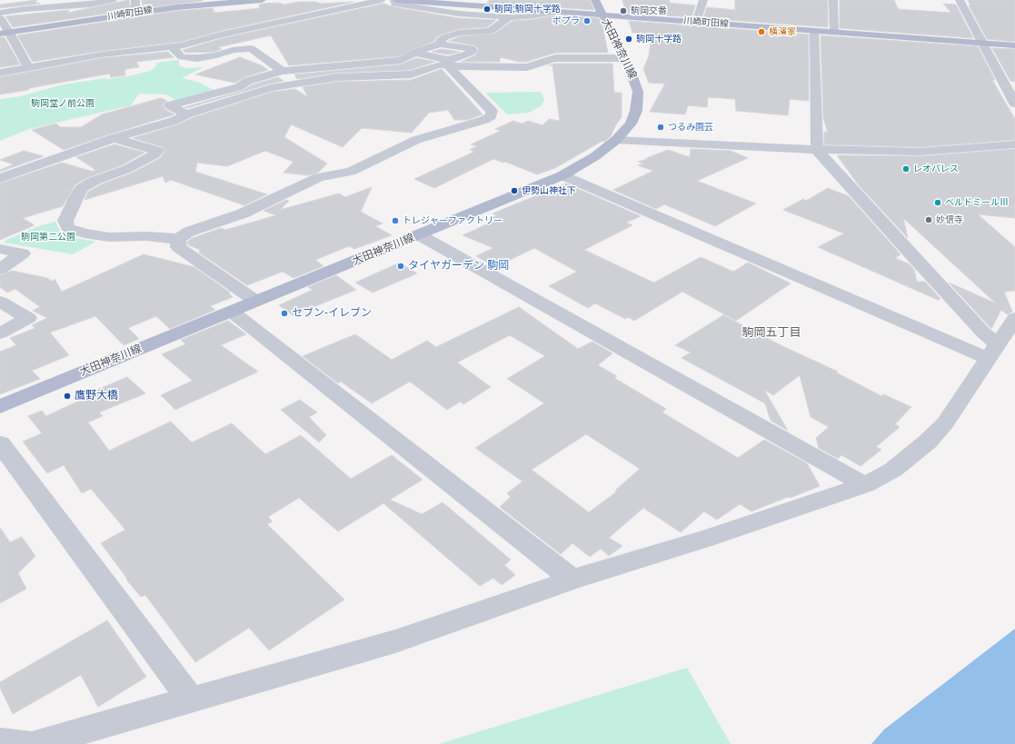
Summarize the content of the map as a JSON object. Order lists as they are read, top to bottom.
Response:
{
  "streets": {
    "main road": ["川崎町田線", "大田神奈川線"]
  },
  "crossings": [
    ["川崎町田線", "大田神奈川線"]
  ],
  "districts": ["駒岡五丁目"],
  "parks": ["駒岡堂ノ前公園", "駒岡第二公園"],
  "places": [
    "駒岡;駒岡十字路",
    "駒岡交番",
    "ポプラ",
    "横濱家",
    "駒岡十字路",
    "つるみ園芸",
    "レオパレス",
    "伊勢山神社下",
    "ベルドミールⅢ",
    "妙信寺",
    "トレジャーファクトリー",
    "タイヤガーデン 駒岡",
    "セブン-イレブン",
    "鷹野大橋"
  ]
}
